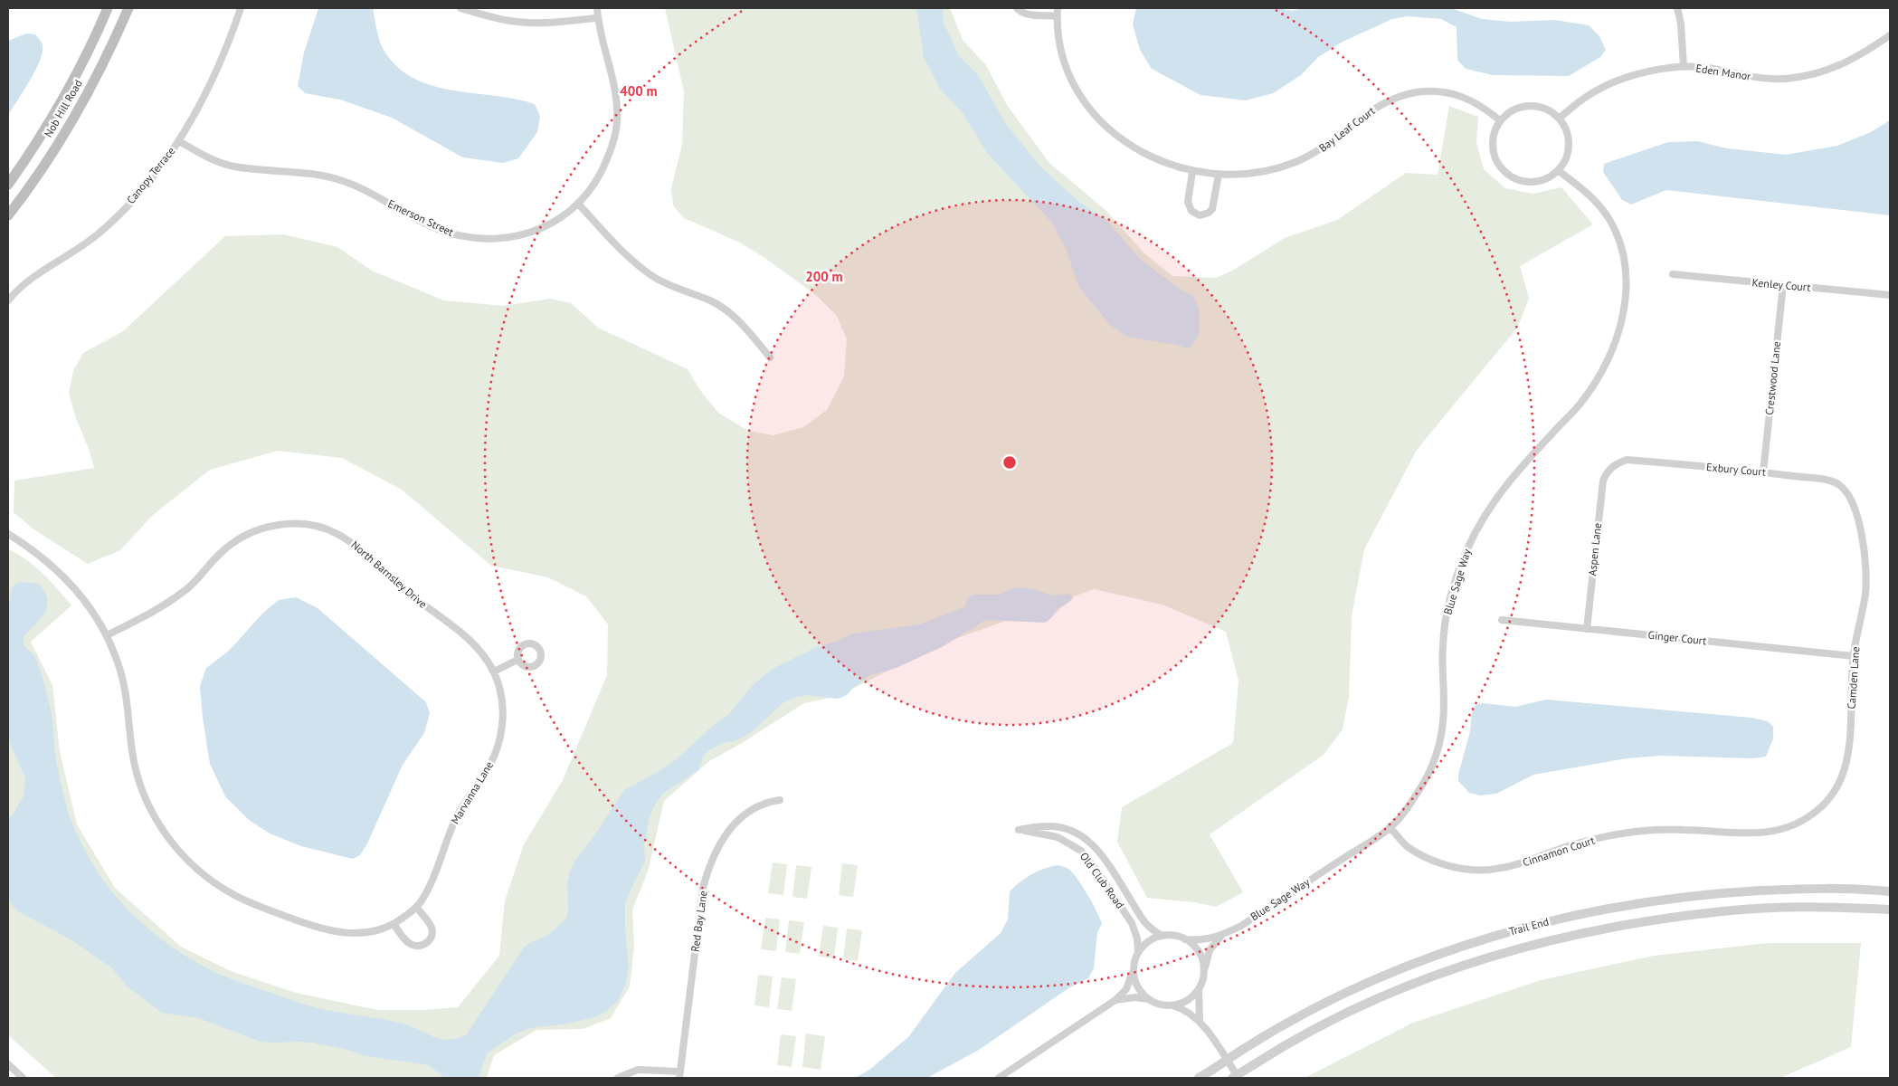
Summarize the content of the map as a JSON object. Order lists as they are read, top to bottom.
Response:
{
  "streets": {
    "main road": ["Nob Hill Road"],
    "street": [
      "Eden Manor",
      "Bay Leaf Court",
      "Canopy Terrace",
      "Emerson Street",
      "Kenley Court",
      "Crestwood Lane",
      "Exbury Court",
      "Aspen Lane",
      "North Barnsley Drive",
      "Blue Sage Way",
      "Ginger Court",
      "Camden Lane",
      "Marvanna Lane",
      "Cinnamon Court",
      "Old Club Road",
      "Red Bay Lane",
      "Trail End"
    ]
  },
  "crossings": [
    ["Eden Manor", "Bay Leaf Court"],
    ["Eden Manor", "Blue Sage Way"],
    ["Bay Leaf Court", "Blue Sage Way"],
    ["Canopy Terrace", "Emerson Street"],
    ["Kenley Court", "Crestwood Lane"],
    ["Crestwood Lane", "Exbury Court"],
    ["Exbury Court", "Aspen Lane"],
    ["Exbury Court", "Camden Lane"],
    ["Aspen Lane", "Ginger Court"],
    ["North Barnsley Drive", "Marvanna Lane"],
    ["Blue Sage Way", "Cinnamon Court"],
    ["Blue Sage Way", "Old Club Road"],
    ["Ginger Court", "Camden Lane"],
    ["Camden Lane", "Cinnamon Court"]
  ],
  "rings": ["400 m", "200 m"]
}
